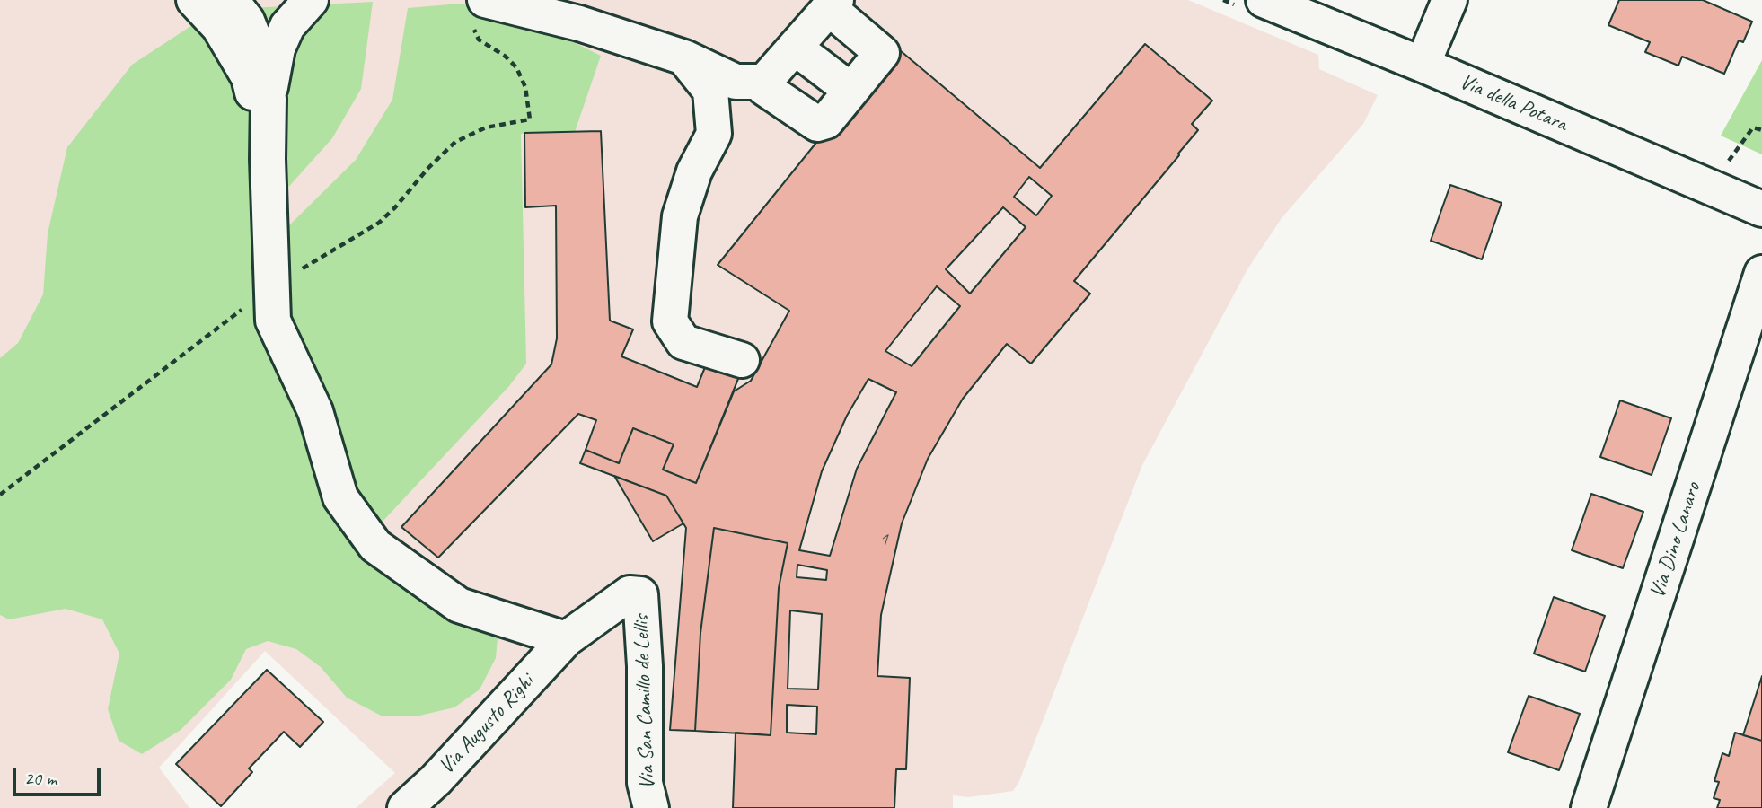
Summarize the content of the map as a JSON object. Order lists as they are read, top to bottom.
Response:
{
  "streets": {
    "street": [
      "Via della Potara",
      "Via Dino Lanaro",
      "Via San Camillo de Lellis",
      "Via Augusto Righi"
    ]
  },
  "crossings": [
    ["Via San Camillo de Lellis", "Via Augusto Righi"]
  ],
  "house_numbers": ["1"],
  "scale_bar": "20 m"
}
